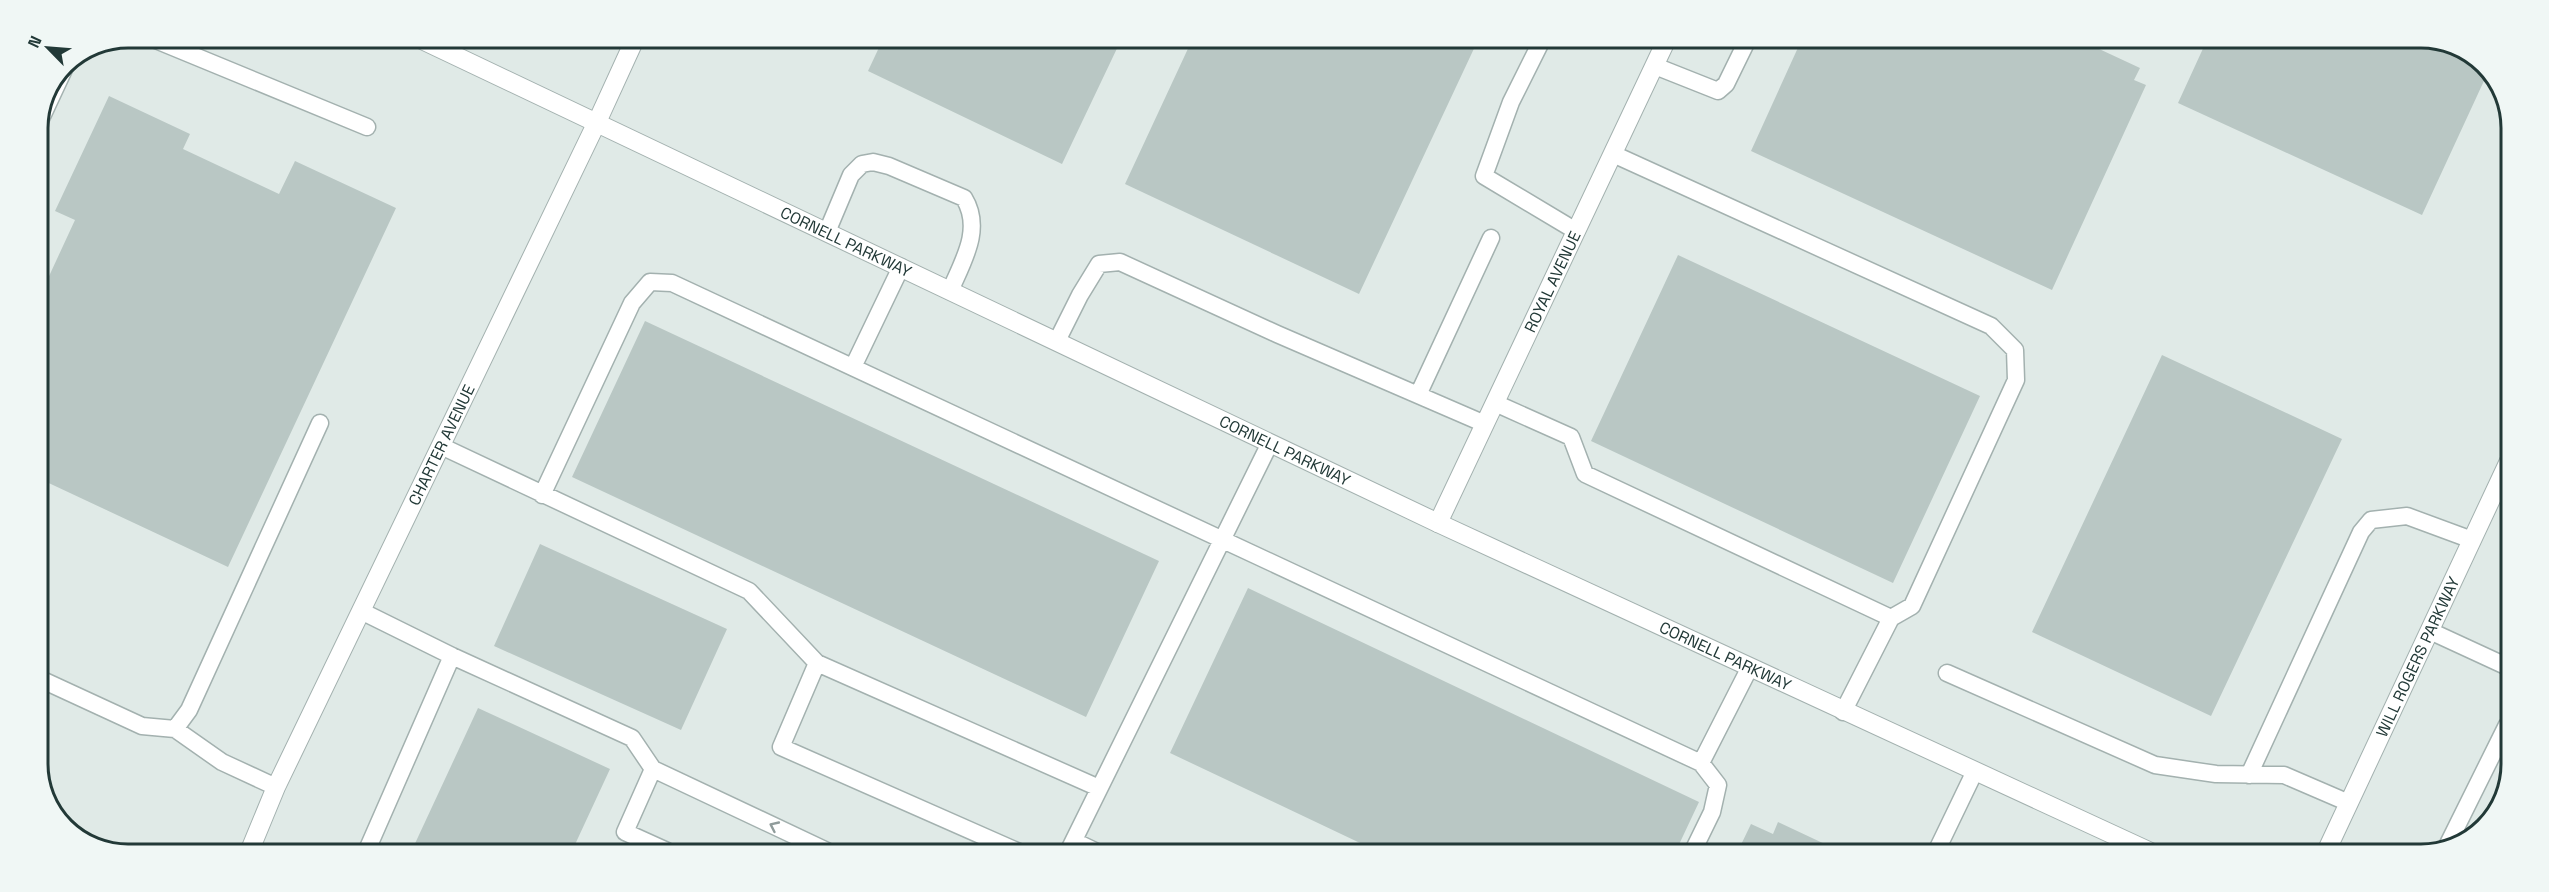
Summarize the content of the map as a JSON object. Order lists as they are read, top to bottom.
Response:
{
  "streets": {
    "street": [
      "CORNELL PARKWAY",
      "ROYAL AVENUE",
      "CHARTER AVENUE",
      "WILL ROGERS PARKWAY"
    ]
  },
  "crossings": [
    ["CORNELL PARKWAY", "ROYAL AVENUE"],
    ["CORNELL PARKWAY", "CHARTER AVENUE"]
  ],
  "north": "top left"
}
